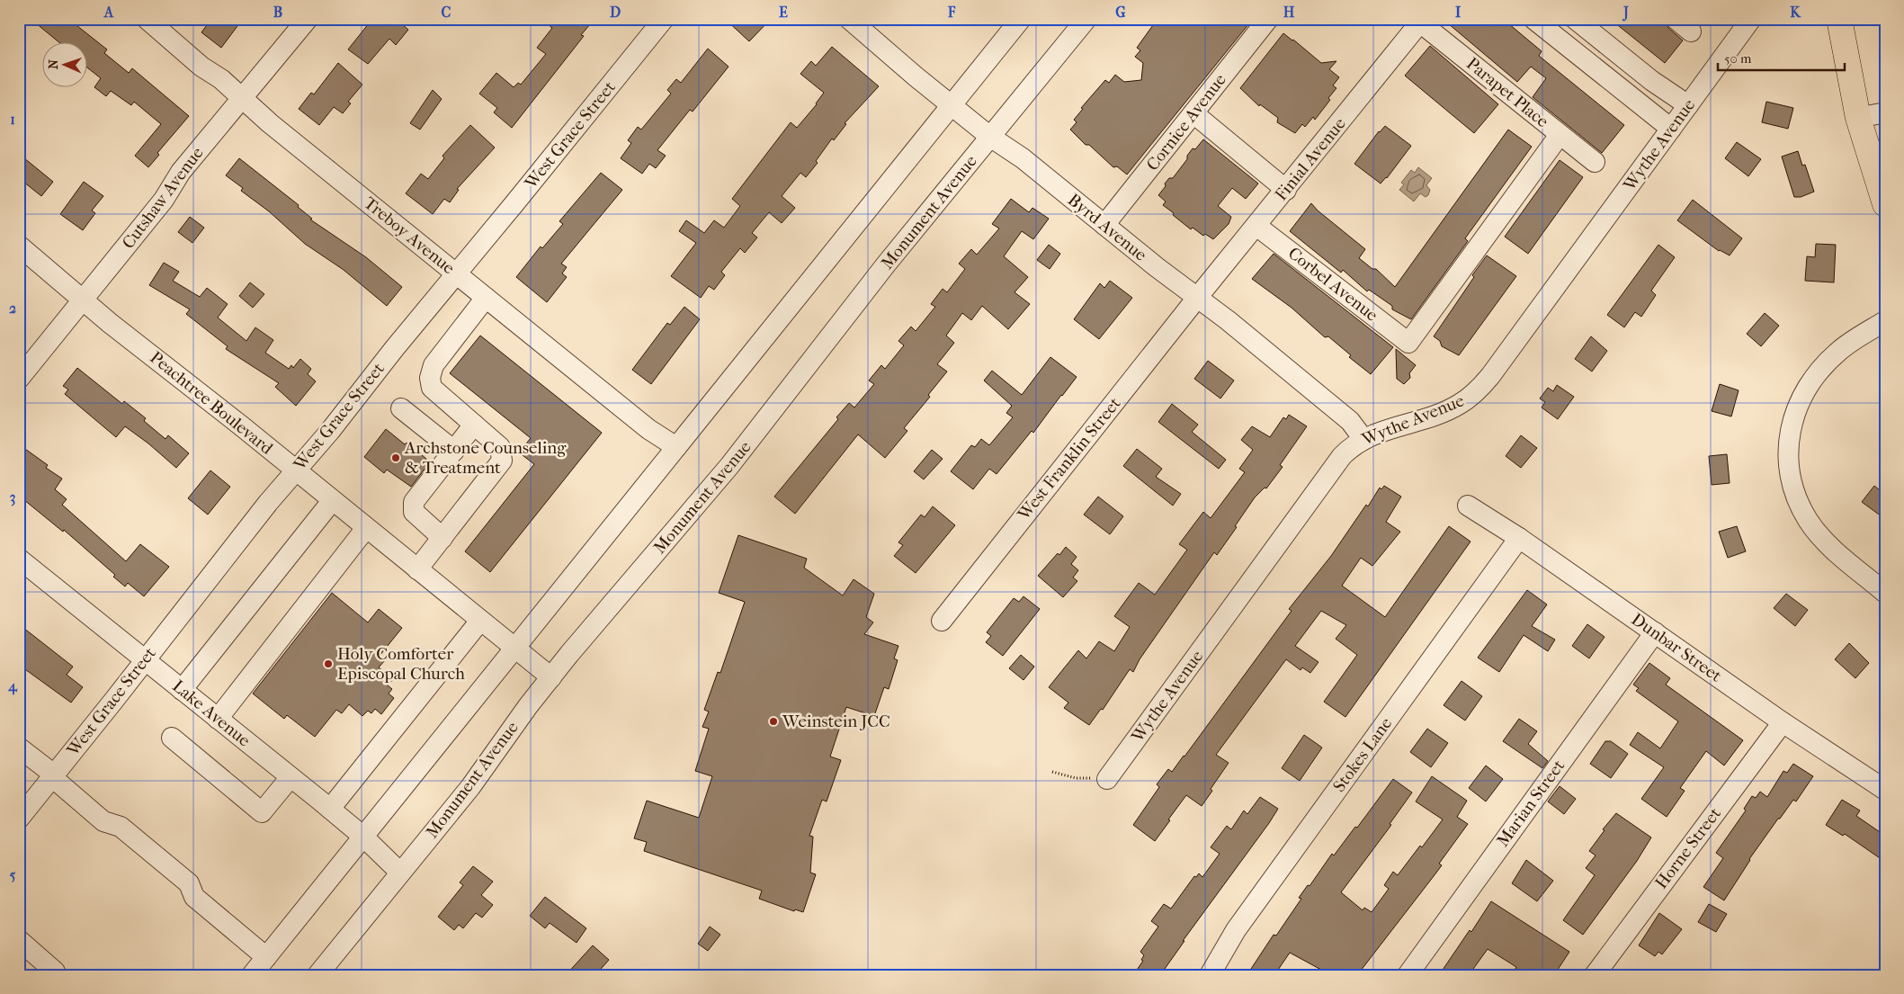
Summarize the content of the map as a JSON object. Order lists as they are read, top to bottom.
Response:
{
  "streets": {
    "street": [
      "Parapet Place",
      "Cornice Avenue",
      "West Grace Street",
      "Wythe Avenue",
      "Finial Avenue",
      "Cutshaw Avenue",
      "Monument Avenue",
      "Byrd Avenue",
      "Treboy Avenue",
      "Corbel Avenue",
      "Peachtree Boulevard",
      "West Franklin Street",
      "Dunbar Street",
      "Lake Avenue",
      "Stokes Lane",
      "Marian Street",
      "Horne Street"
    ]
  },
  "crossings": [
    ["Parapet Place", "Finial Avenue"],
    ["Parapet Place", "Corbel Avenue"],
    ["Cornice Avenue", "Byrd Avenue"],
    ["West Grace Street", "Treboy Avenue"],
    ["West Grace Street", "Peachtree Boulevard"],
    ["West Grace Street", "Lake Avenue"],
    ["Wythe Avenue", "Byrd Avenue"],
    ["Finial Avenue", "Byrd Avenue"],
    ["Finial Avenue", "Corbel Avenue"],
    ["Finial Avenue", "West Franklin Street"],
    ["Cutshaw Avenue", "Treboy Avenue"],
    ["Cutshaw Avenue", "Peachtree Boulevard"],
    ["Monument Avenue", "Byrd Avenue"],
    ["Monument Avenue", "Peachtree Boulevard"],
    ["Monument Avenue", "Lake Avenue"],
    ["Byrd Avenue", "West Franklin Street"],
    ["Dunbar Street", "Stokes Lane"],
    ["Dunbar Street", "Marian Street"],
    ["Dunbar Street", "Horne Street"]
  ],
  "places": ["Archstone Counseling & Treatment", "Holy Comforter Episcopal Church", "Weinstein JCC"],
  "scale_bar": "50 m",
  "north": "left",
  "grid": {
    "columns": [
      "A",
      "B",
      "C",
      "D",
      "E",
      "F",
      "G",
      "H",
      "I",
      "J",
      "K"
    ],
    "rows": [
      "1",
      "2",
      "3",
      "4",
      "5"
    ]
  }
}
